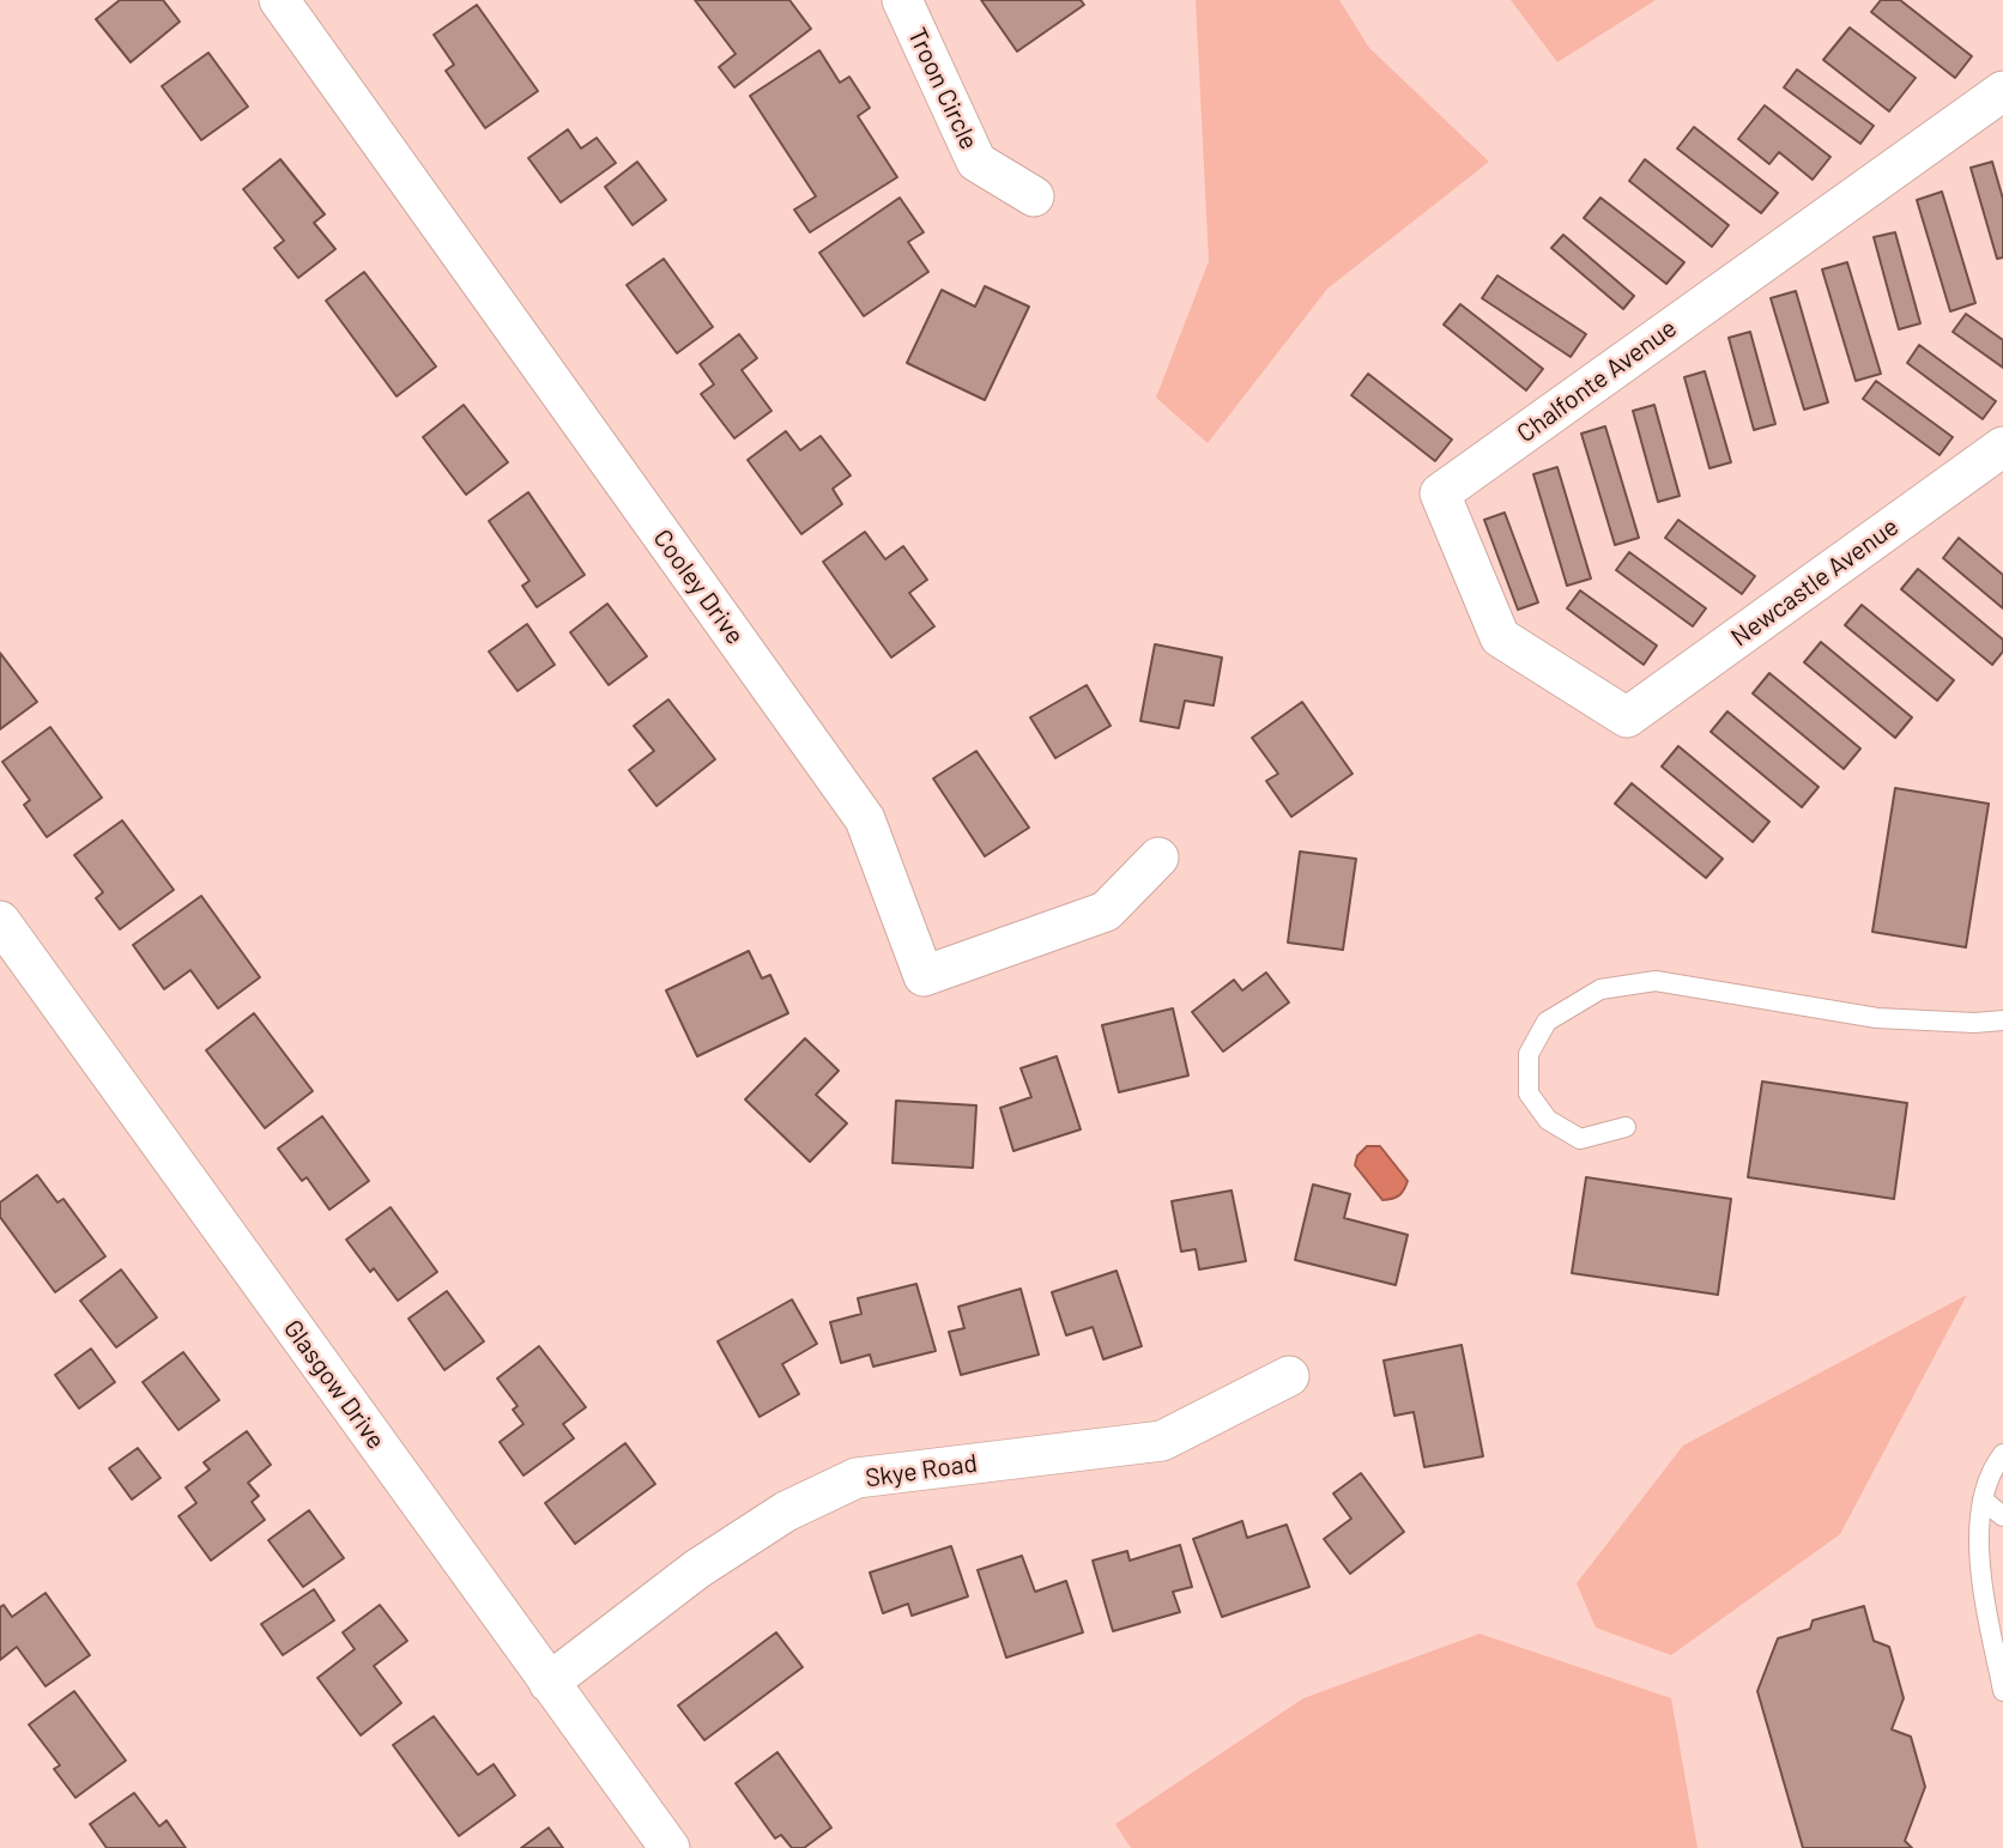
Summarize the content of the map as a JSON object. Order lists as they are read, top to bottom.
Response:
{
  "streets": {
    "street": [
      "Troon Circle",
      "Chalfonte Avenue",
      "Newcastle Avenue",
      "Cooley Drive",
      "Glasgow Drive",
      "Skye Road"
    ]
  },
  "crossings": [
    ["Chalfonte Avenue", "Newcastle Avenue"],
    ["Glasgow Drive", "Skye Road"]
  ]
}
